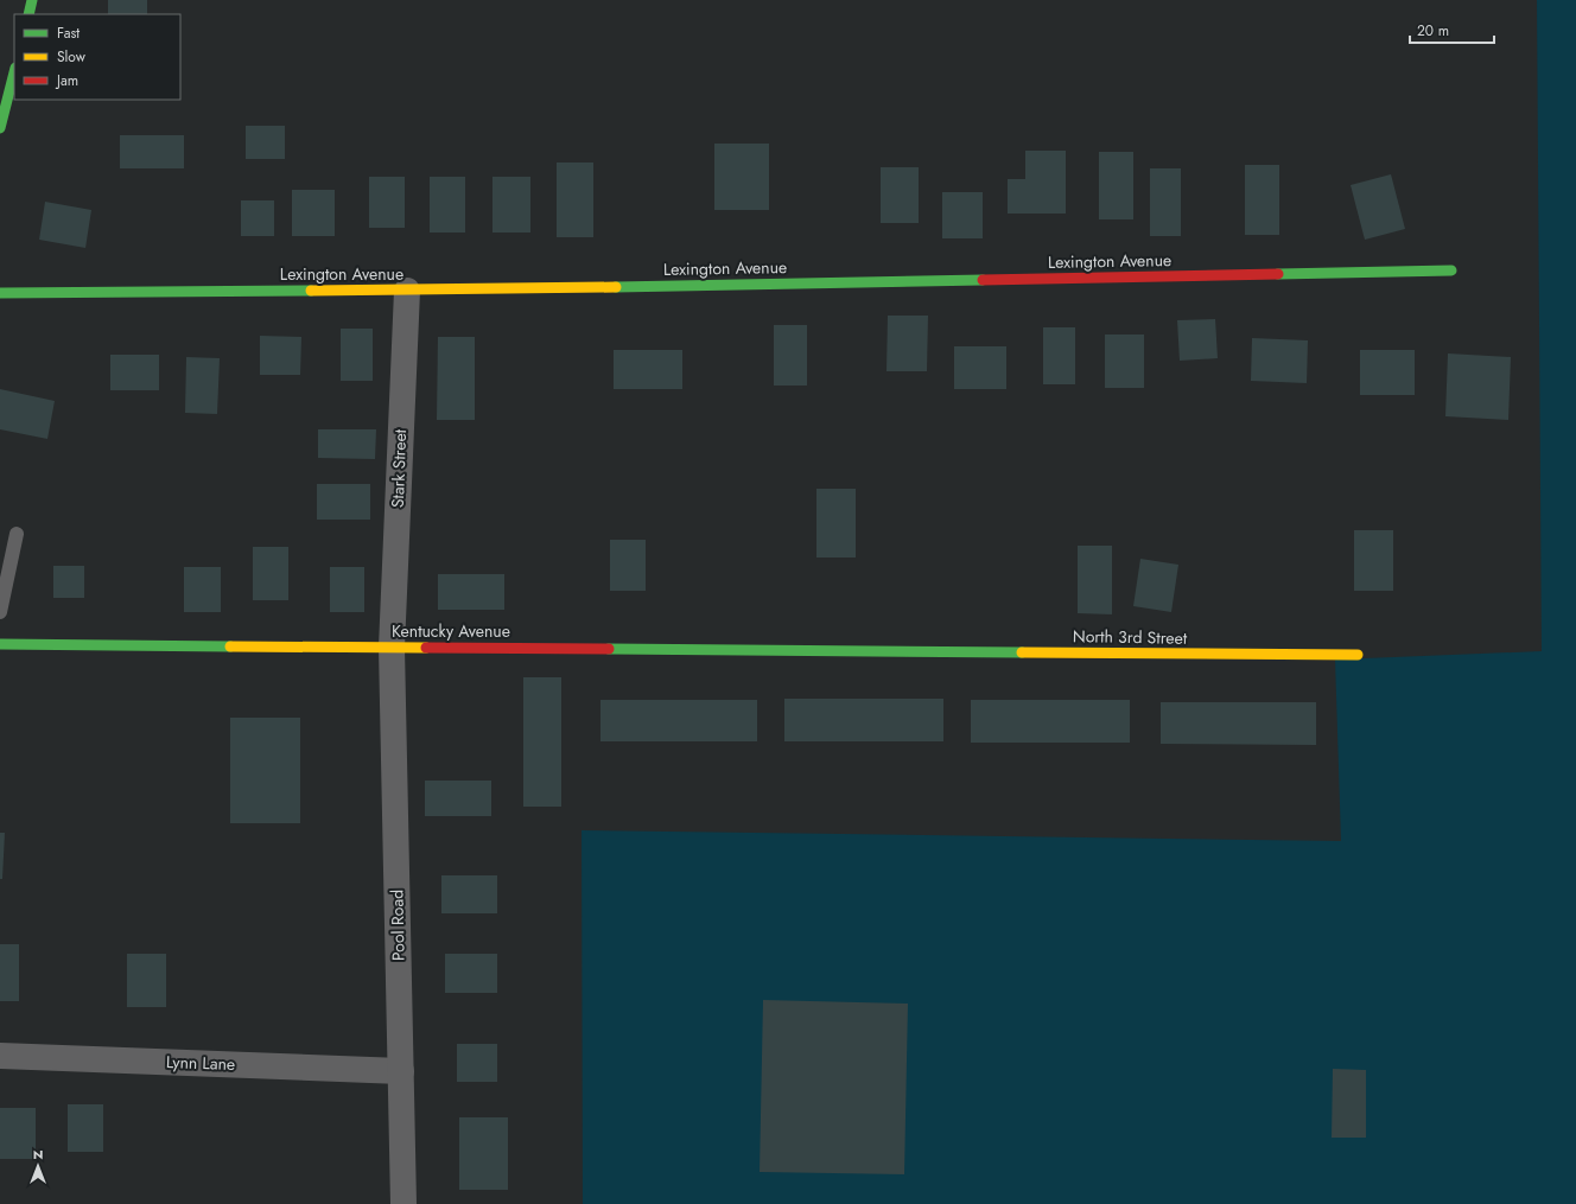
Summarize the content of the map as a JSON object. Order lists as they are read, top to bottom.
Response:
{
  "streets": {
    "street": [
      "Lexington Avenue",
      "Stark Street",
      "Kentucky Avenue",
      "North 3rd Street",
      "Pool Road",
      "Lynn Lane"
    ]
  },
  "crossings": [
    ["Lexington Avenue", "Stark Street"],
    ["Stark Street", "Kentucky Avenue"],
    ["Stark Street", "Pool Road"],
    ["Kentucky Avenue", "North 3rd Street"],
    ["Kentucky Avenue", "Pool Road"],
    ["Pool Road", "Lynn Lane"]
  ],
  "legend": ["Fast", "Slow", "Jam"],
  "scale_bar": "20 m",
  "north": "top"
}
